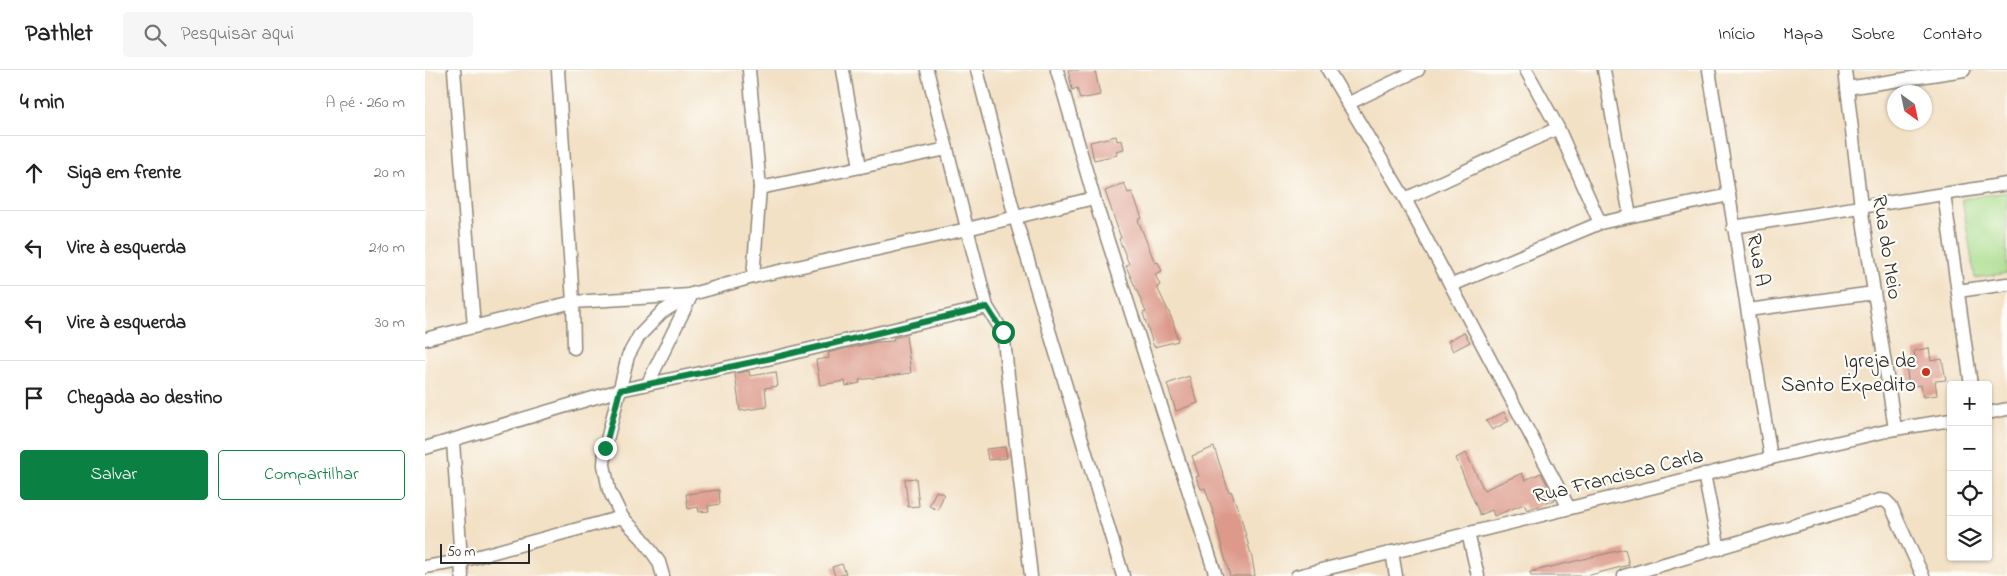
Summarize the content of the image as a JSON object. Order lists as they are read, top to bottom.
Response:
{
  "streets": {
    "street": ["Rua do Meio", "Rua A", "Rua Francisca Carla"]
  },
  "crossings": [
    ["Rua do Meio", "Rua Francisca Carla"],
    ["Rua A", "Rua Francisca Carla"]
  ],
  "places": ["Igreja de Santo Expedito"],
  "scale_bar": "50 m",
  "north": "bottom right",
  "page": {
    "header": "Pathlet",
    "search": "Pesquisar aqui",
    "nav": [
      "Início",
      "Mapa",
      "Sobre",
      "Contato"
    ],
    "heading": ["4 min", "A pé · 260 m"],
    "list": [
      ["Siga em frente", "20 m"],
      ["Vire à esquerda", "210 m"],
      ["Vire à esquerda", "30 m"],
      "Chegada ao destino"
    ],
    "map_buttons": ["+", "−"],
    "buttons": ["Salvar", "Compartilhar"],
    "scale": "50 m"
  }
}
